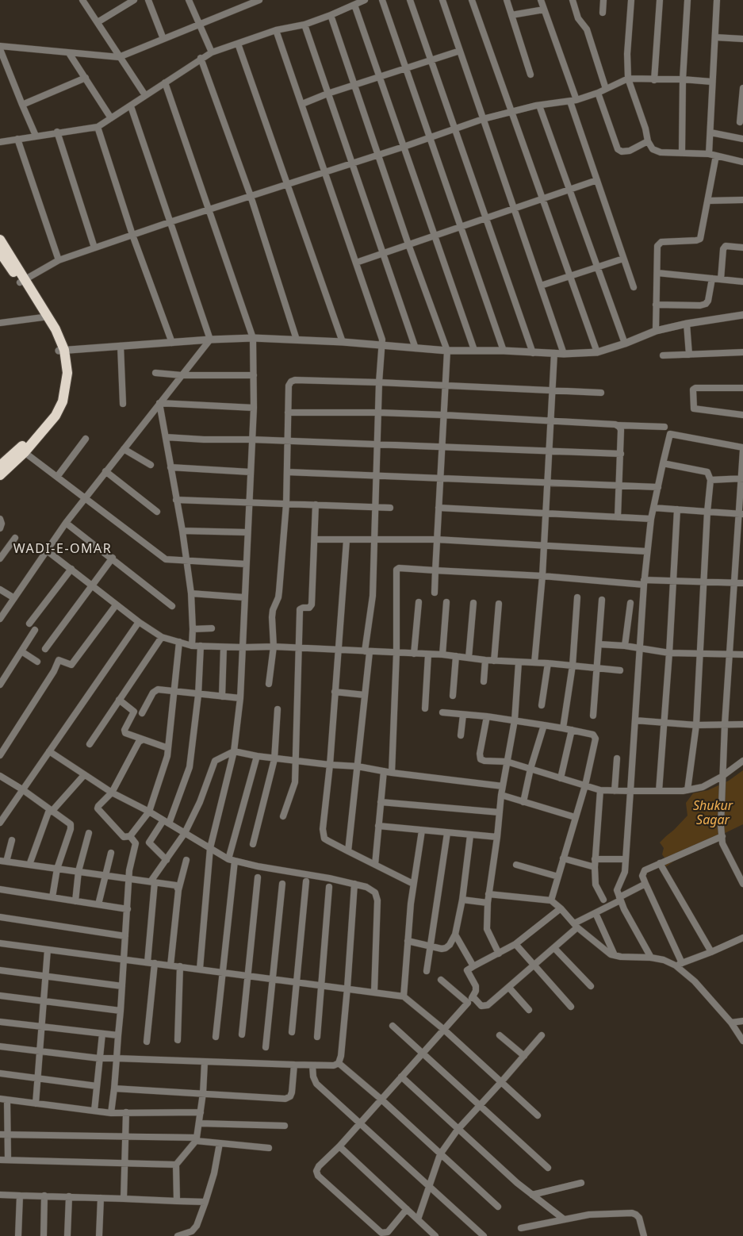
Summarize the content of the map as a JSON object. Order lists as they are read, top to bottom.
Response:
{
  "districts": ["WADI-E-OMAR"],
  "water": ["Shukur Sagar"]
}
